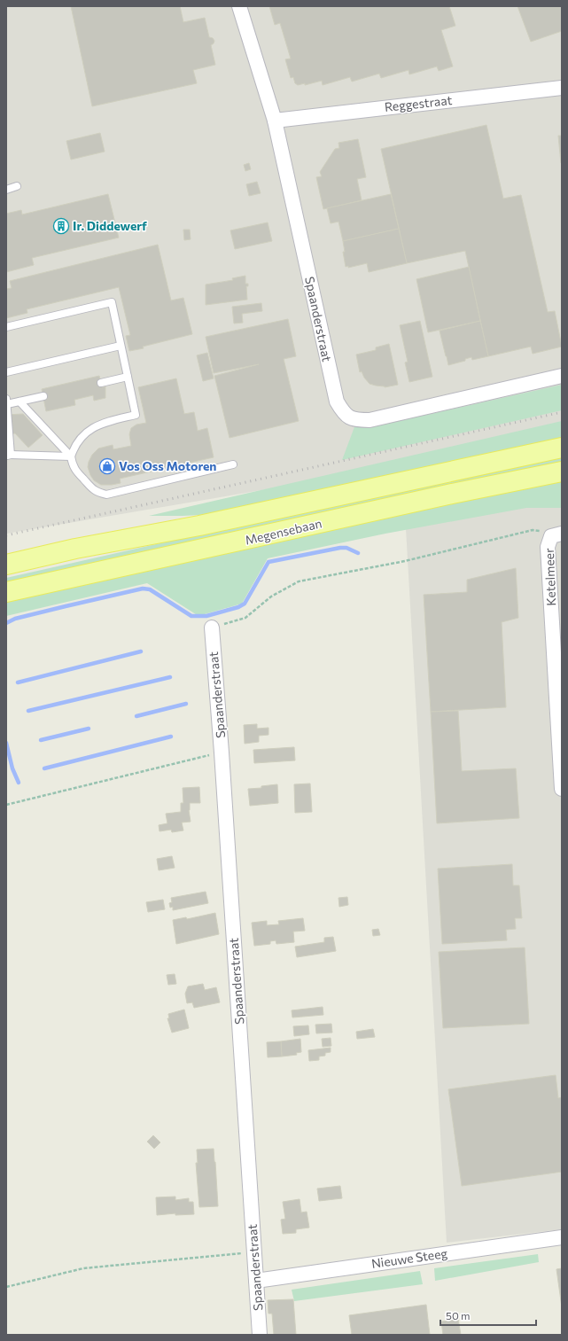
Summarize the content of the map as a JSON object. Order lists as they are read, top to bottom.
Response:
{
  "streets": {
    "main road": ["Megensebaan"],
    "street": [
      "Reggestraat",
      "Spaanderstraat",
      "Ketelmeer",
      "Nieuwe Steeg"
    ]
  },
  "crossings": [
    ["Reggestraat", "Spaanderstraat"],
    ["Spaanderstraat", "Nieuwe Steeg"]
  ],
  "places": {
    "building": ["Ir. Diddewerf"],
    "shop": ["Vos Oss Motoren"]
  },
  "scale_bar": "50 m"
}
